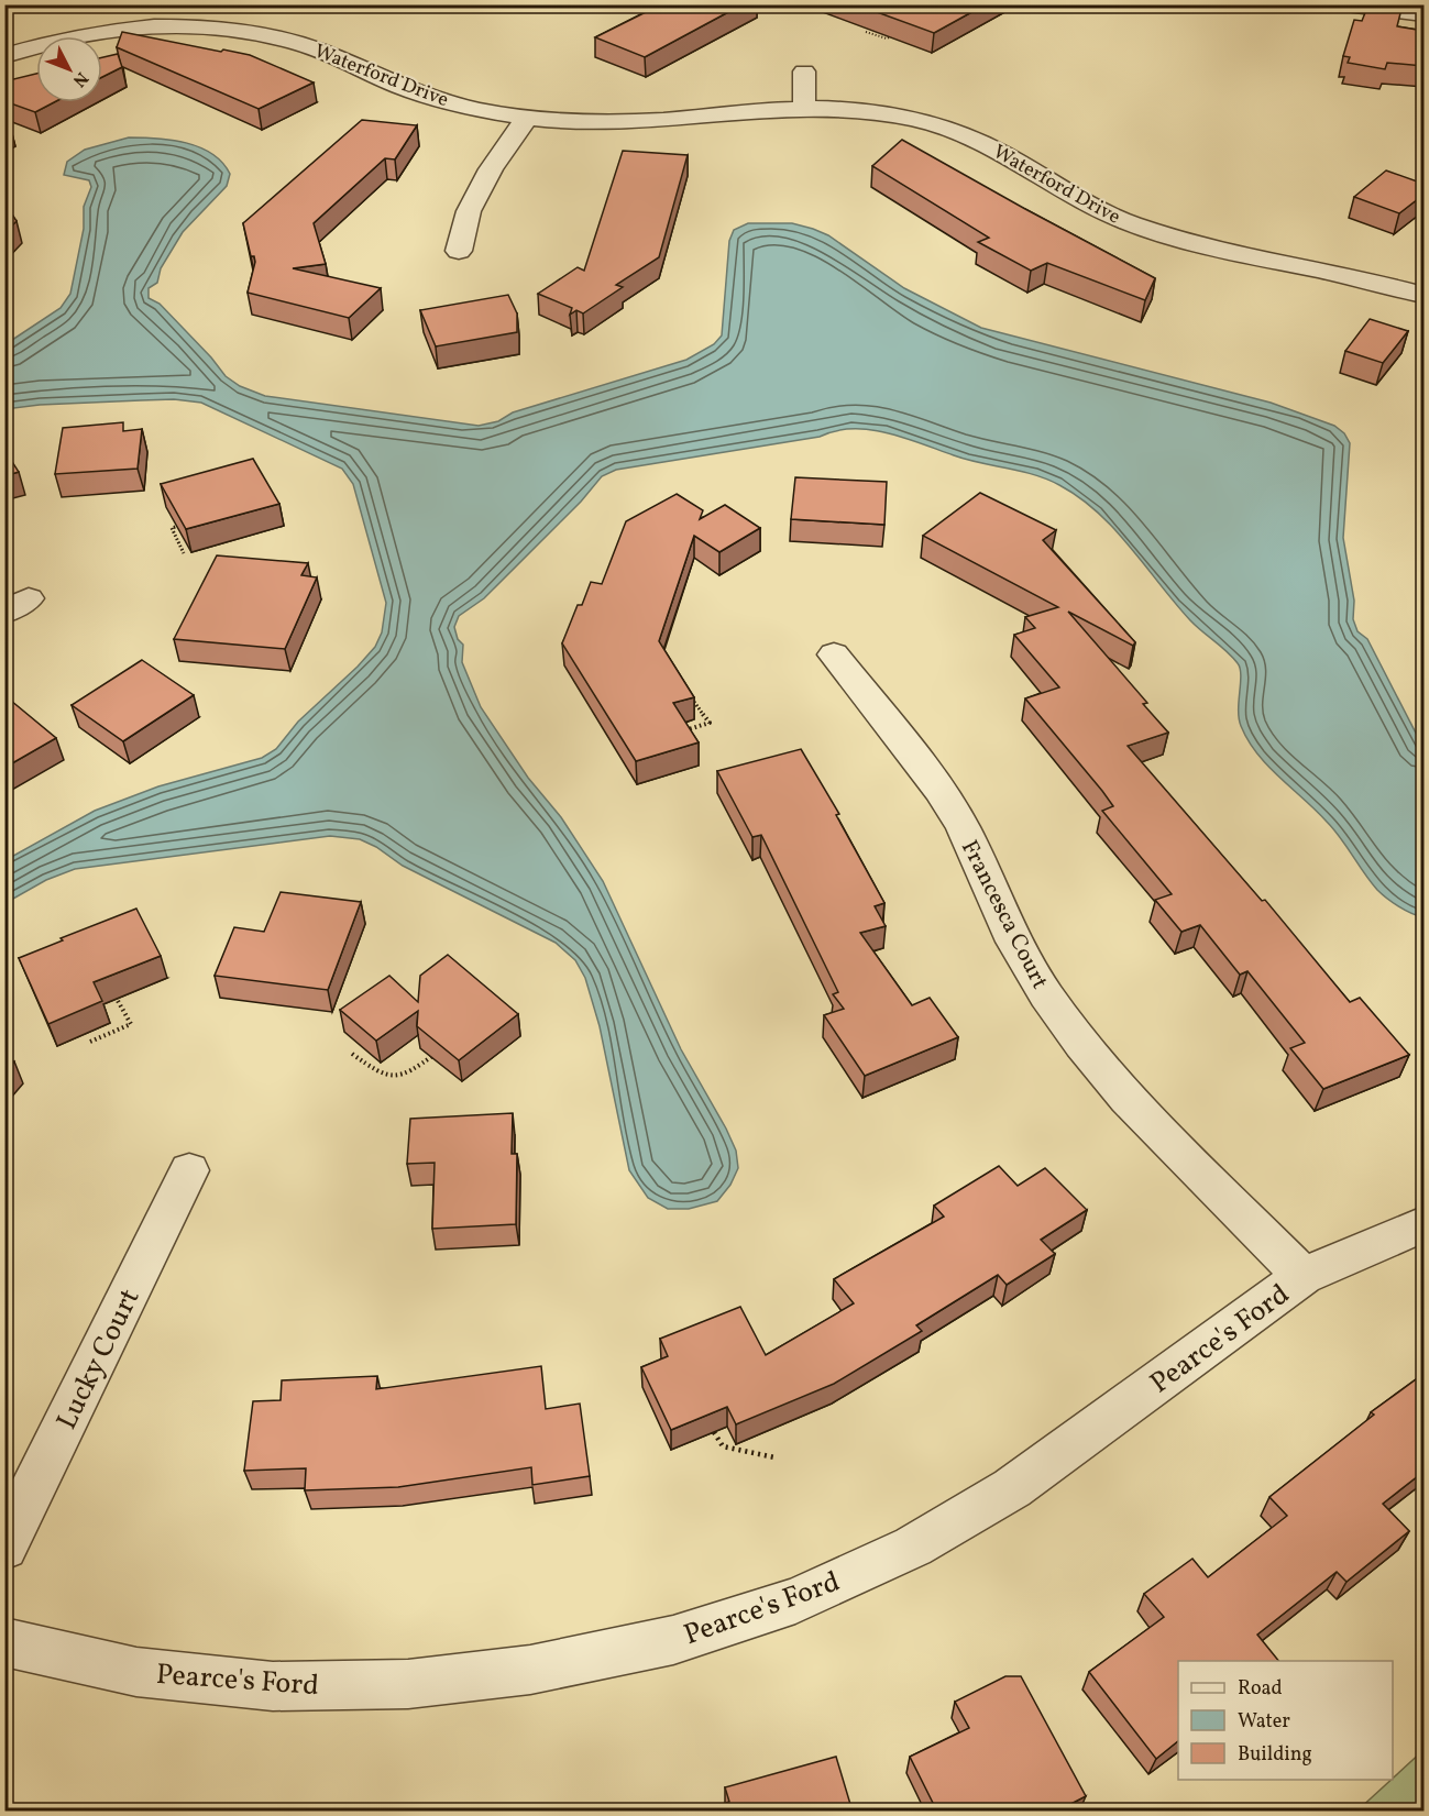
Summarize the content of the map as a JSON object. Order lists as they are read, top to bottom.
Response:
{
  "streets": {
    "street": [
      "Waterford Drive",
      "Francesca Court",
      "Pearce's Ford",
      "Lucky Court"
    ]
  },
  "crossings": [
    ["Francesca Court", "Pearce's Ford"]
  ],
  "legend": ["Road", "Water", "Building"],
  "north": "bottom right"
}
